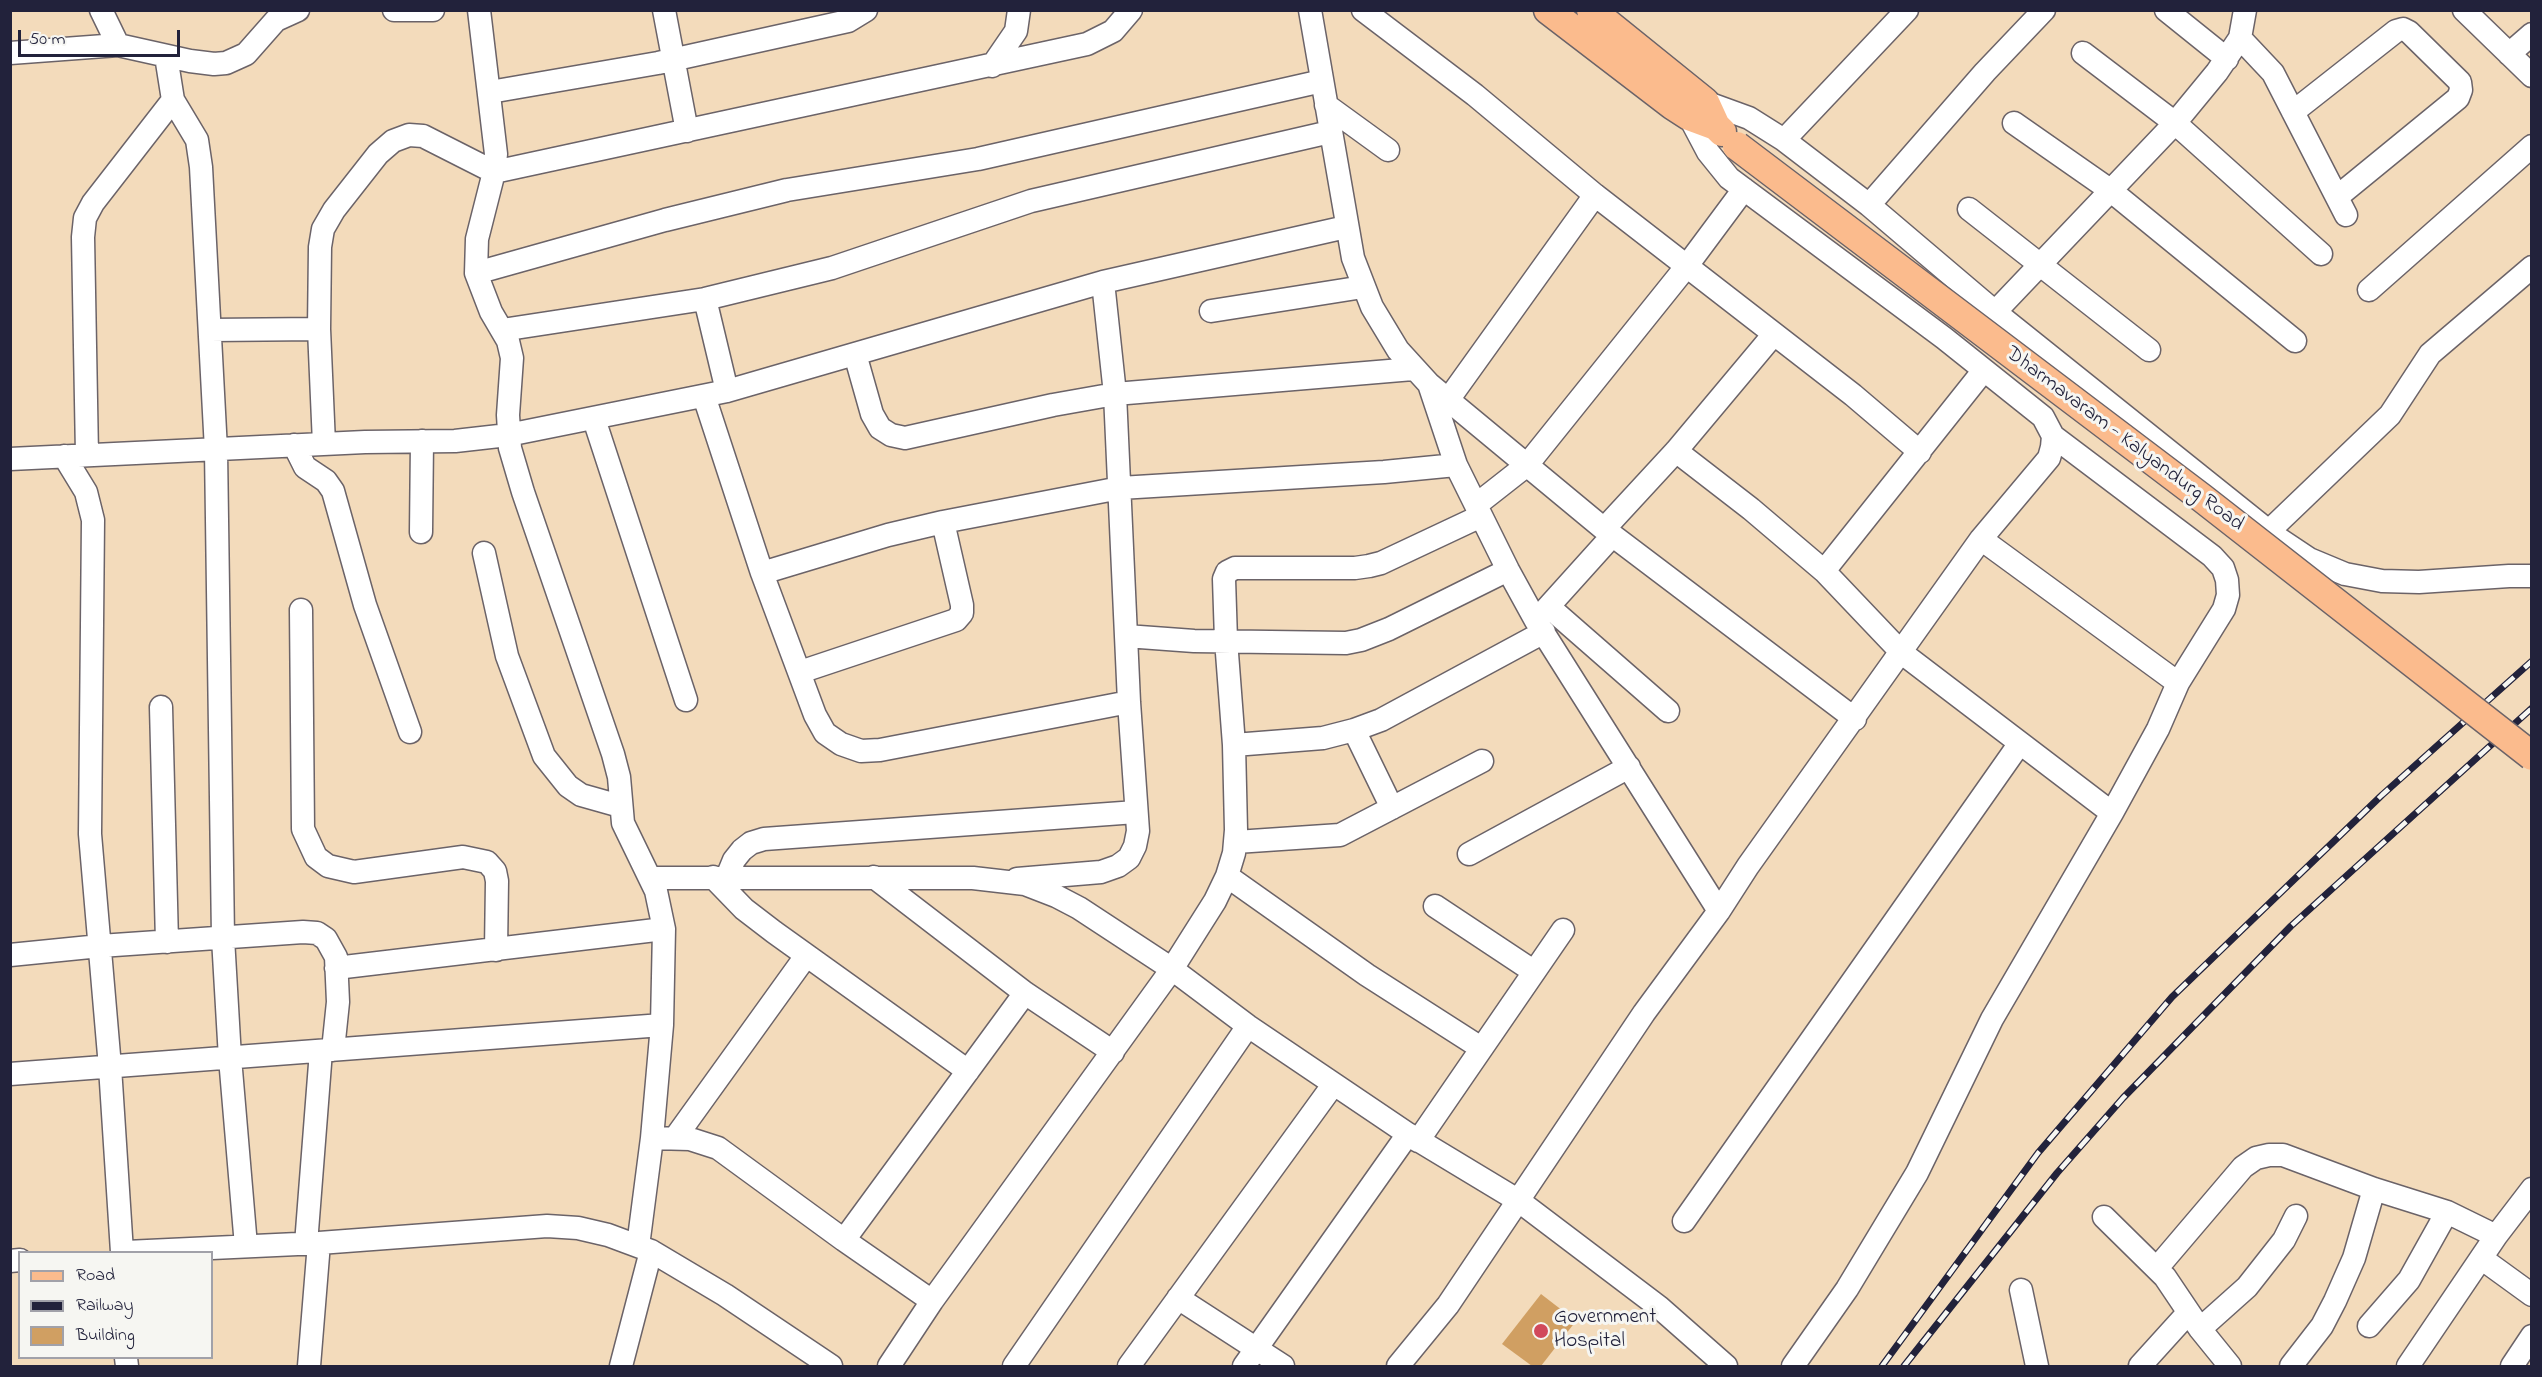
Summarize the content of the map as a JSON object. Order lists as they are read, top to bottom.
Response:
{
  "streets": {
    "main road": ["Dharmavaram - Kalyandurg Road"]
  },
  "places": ["Government Hospital"],
  "legend": ["Road", "Railway", "Building"],
  "scale_bar": "50 m"
}
